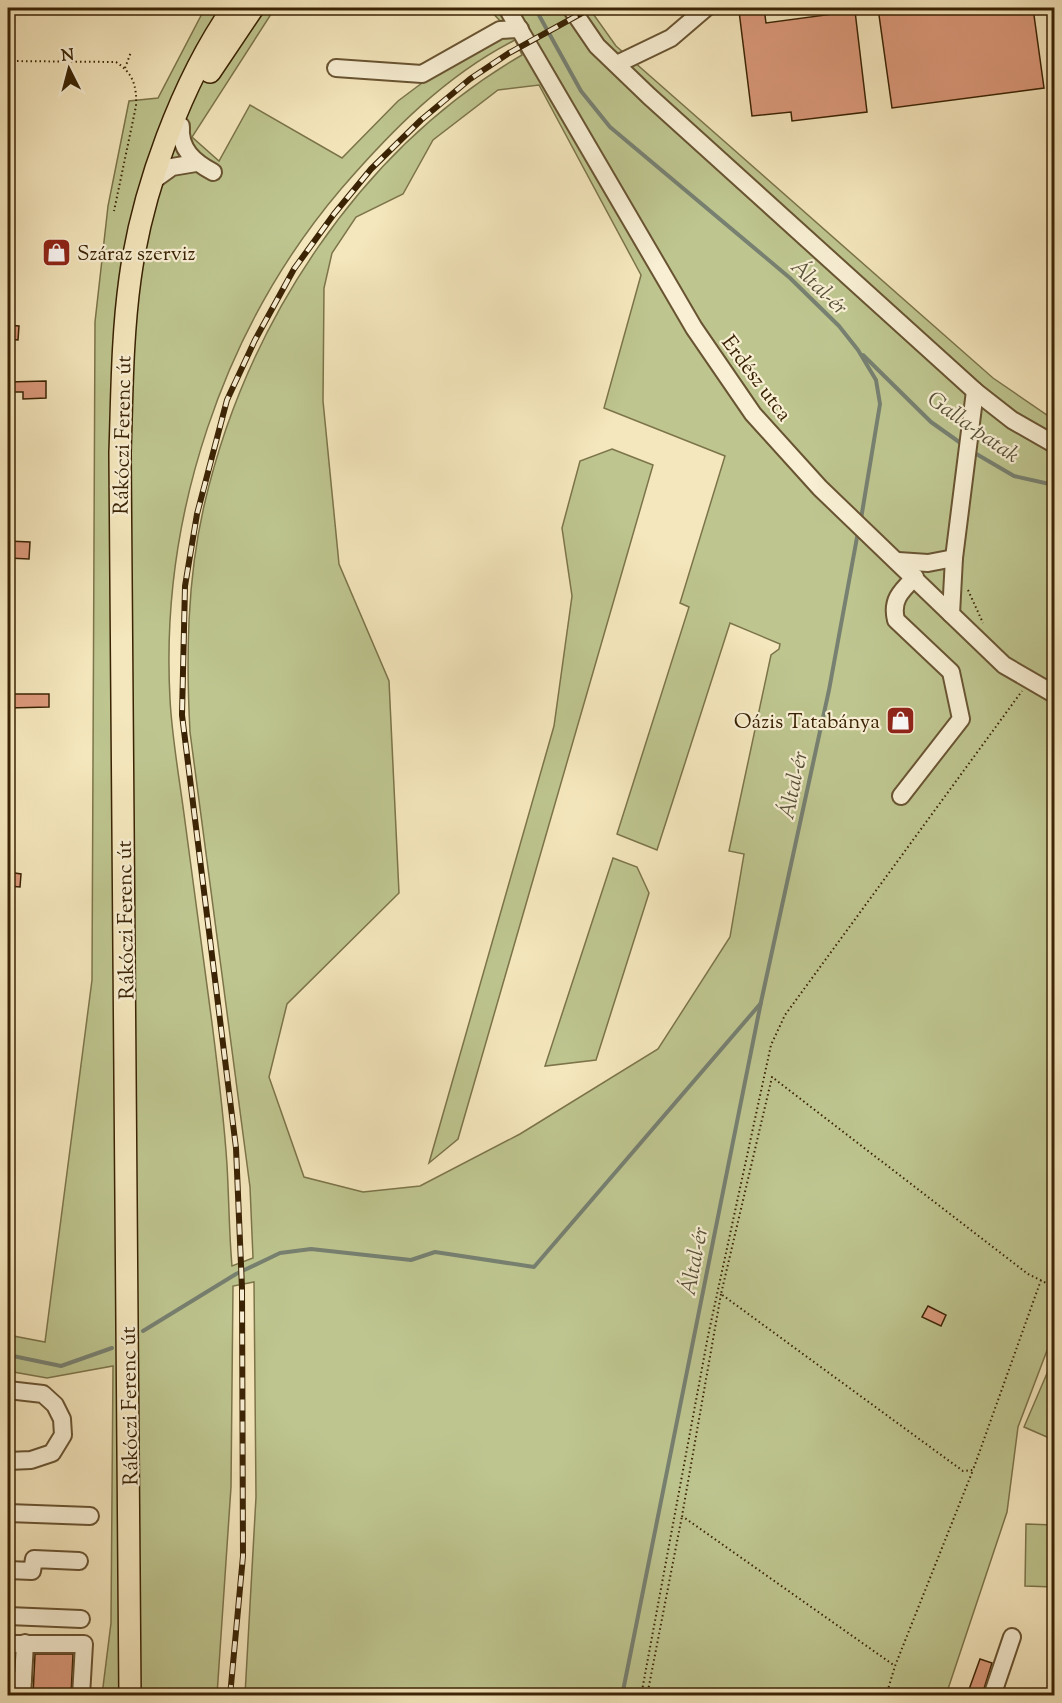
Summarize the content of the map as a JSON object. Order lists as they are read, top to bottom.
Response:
{
  "streets": {
    "main road": ["Rákóczi Ferenc út"],
    "street": ["Erdész utca"]
  },
  "water": ["Által-ér", "Galla-patak"],
  "places": {
    "shop": ["Száraz szerviz", "Oázis Tatabánya"]
  },
  "north": "top"
}
